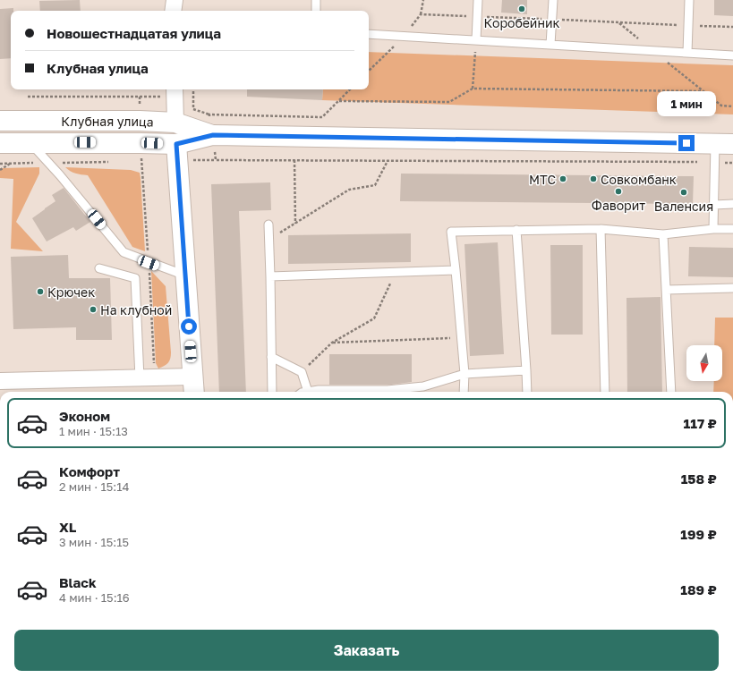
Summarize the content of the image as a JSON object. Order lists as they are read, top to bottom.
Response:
{
  "streets": {
    "main road": ["Клубная улица"]
  },
  "places": [
    "Коробейник",
    "МТС",
    "Совкомбанк",
    "Фаворит",
    "Валенсия",
    "Крючек",
    "На клубной"
  ],
  "north": "bottom",
  "page": {
    "banner": ["Новошестнадцатая улица", "Клубная улица"],
    "bubble": "1 мин",
    "list": [
      {
        "name": "Эконом",
        "note": "1 мин · 15:13",
        "value": "117 ₽"
      },
      {
        "name": "Комфорт",
        "note": "2 мин · 15:14",
        "value": "158 ₽"
      },
      {
        "name": "XL",
        "note": "3 мин · 15:15",
        "value": "199 ₽"
      },
      {
        "name": "Black",
        "note": "4 мин · 15:16",
        "value": "189 ₽"
      }
    ],
    "buttons": "Заказать"
  }
}
